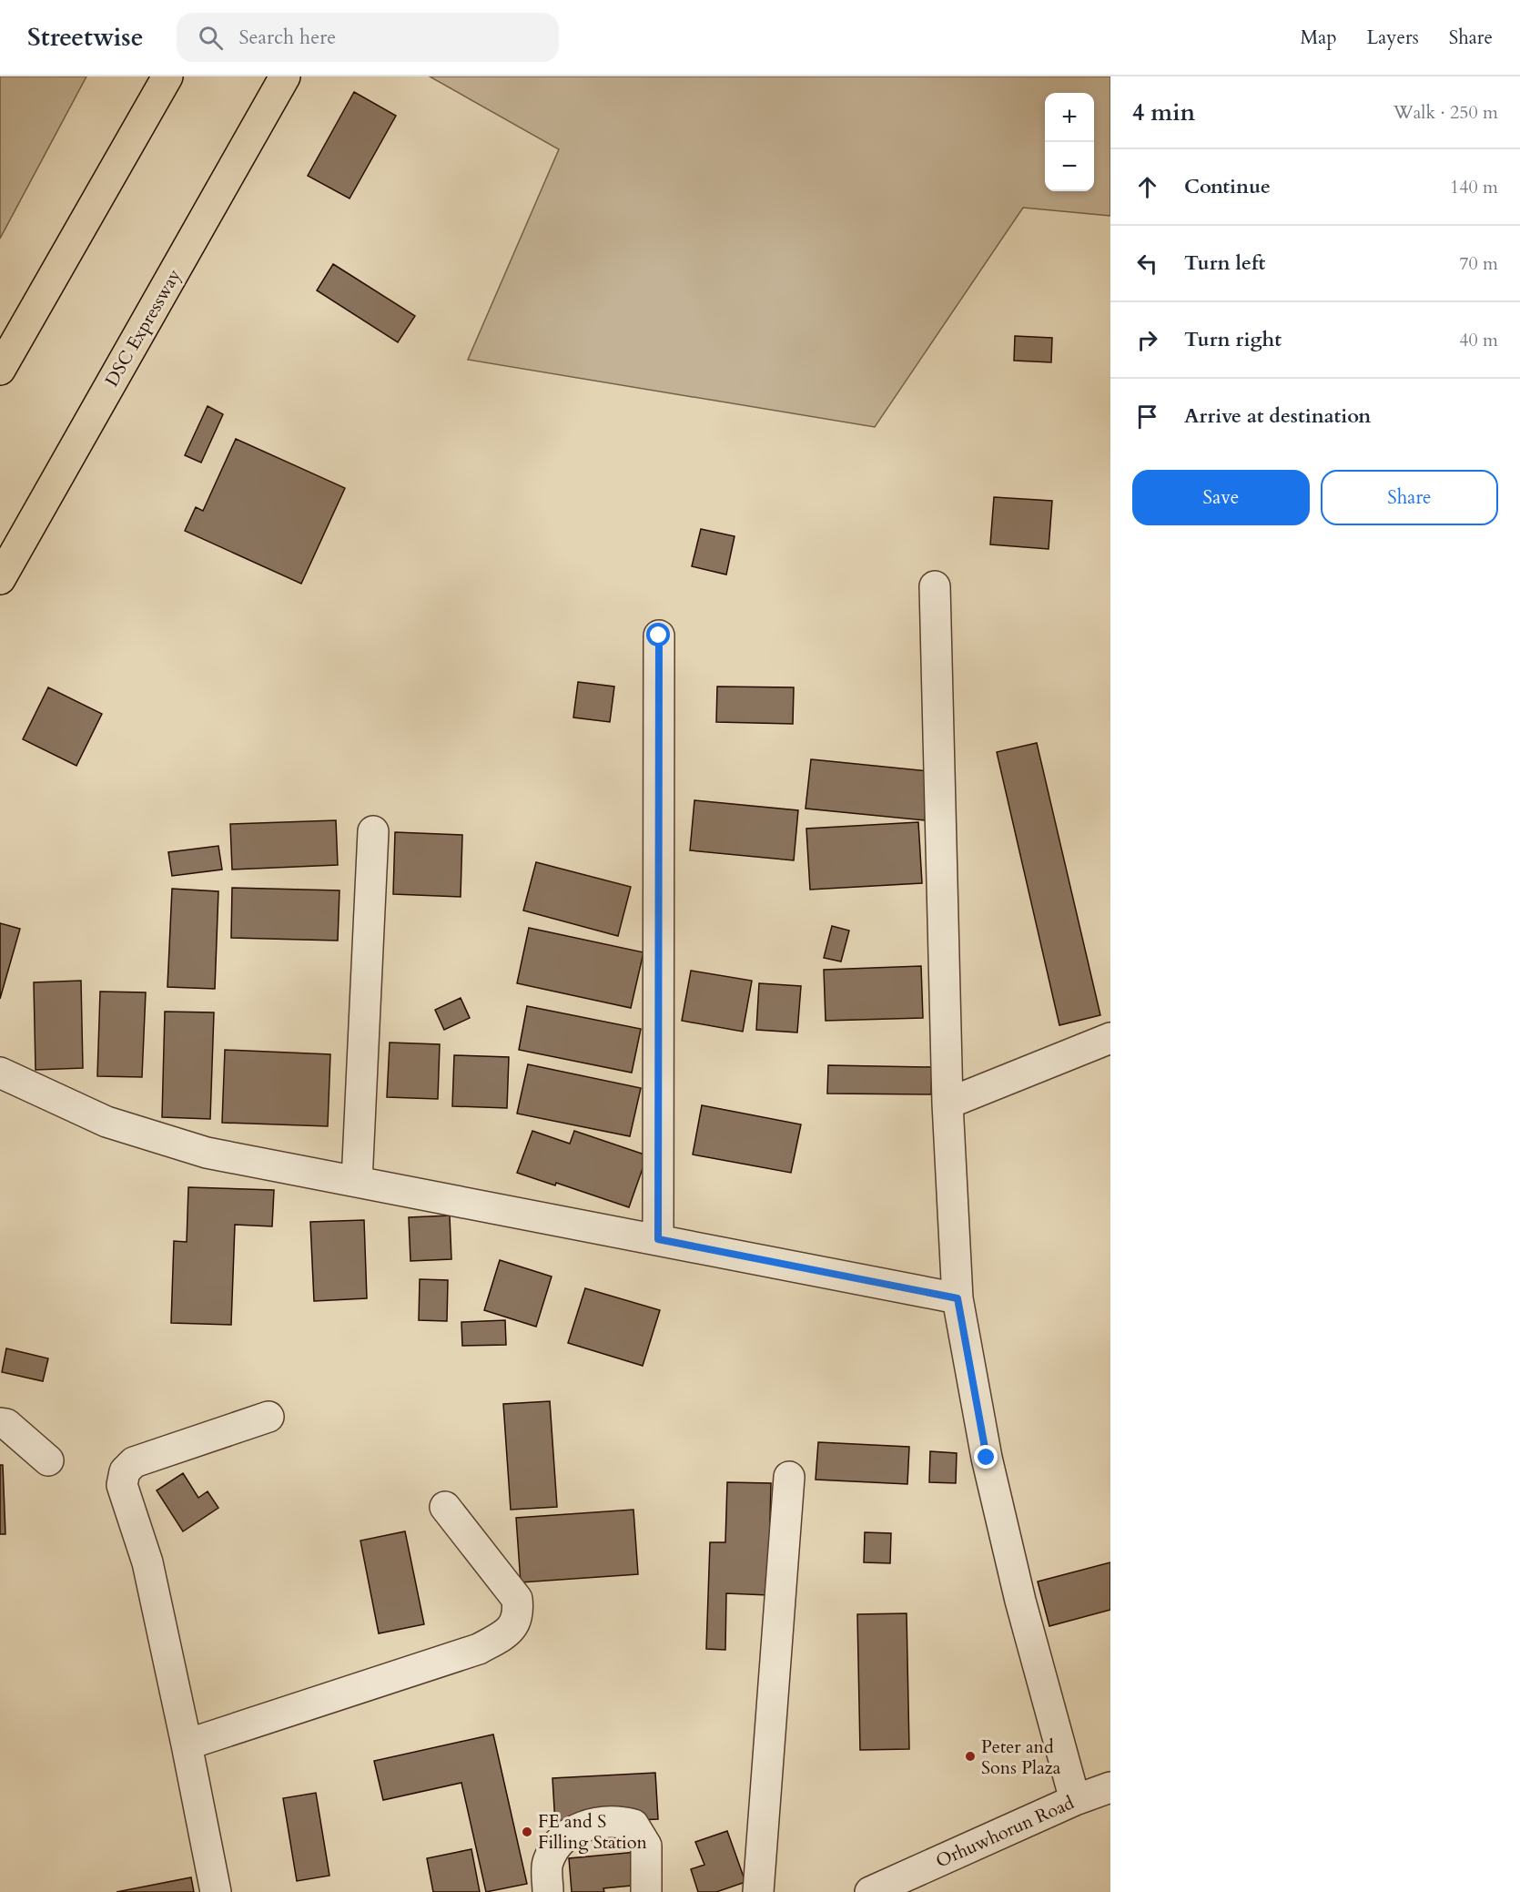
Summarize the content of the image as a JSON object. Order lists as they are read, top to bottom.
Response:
{
  "streets": {
    "main road": ["DSC Expressway"],
    "street": ["Orhuwhorun Road"]
  },
  "places": ["Peter and Sons Plaza", "FE and S Filling Station"],
  "page": {
    "header": "Streetwise",
    "search": "Search here",
    "nav": ["Map", "Layers", "Share"],
    "heading": ["4 min", "Walk · 250 m"],
    "map_buttons": ["+", "−"],
    "list": [
      ["Continue", "140 m"],
      ["Turn left", "70 m"],
      ["Turn right", "40 m"],
      "Arrive at destination"
    ],
    "buttons": ["Save", "Share"]
  }
}
